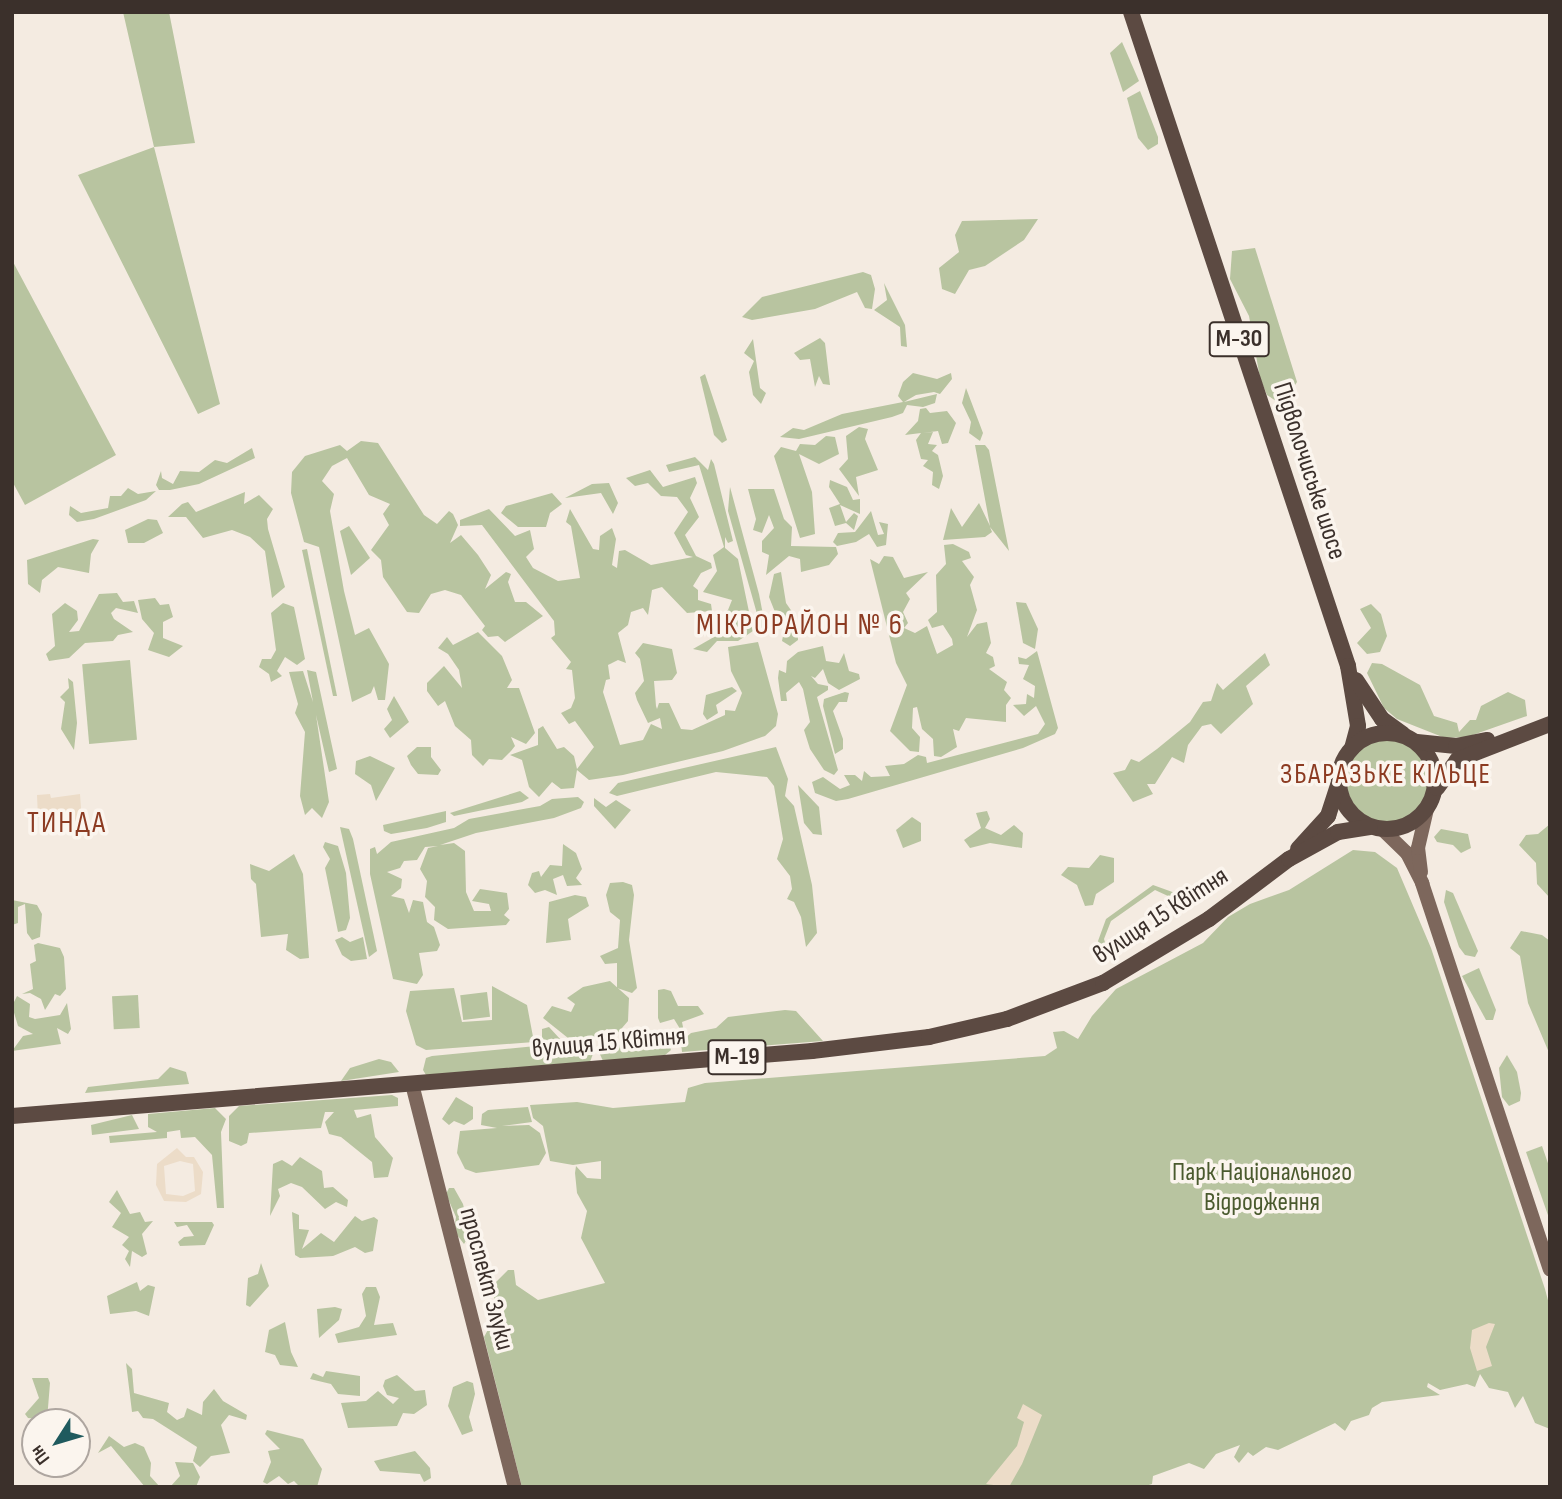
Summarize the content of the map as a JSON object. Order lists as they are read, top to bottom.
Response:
{
  "streets": {
    "highway": [
      "М-30",
      "Підволочиське шосе",
      "вулиця 15 Квітня",
      "М-19"
    ],
    "main road": ["проспект Злуки"]
  },
  "crossings": [
    ["Підволочиське шосе", "вулиця 15 Квітня"],
    ["Підволочиське шосе", "М-19"],
    ["вулиця 15 Квітня", "М-19"],
    ["вулиця 15 Квітня", "проспект Злуки"]
  ],
  "districts": ["МІКРОРАЙОН № 6", "ЗБАРАЗЬКЕ КІЛЬЦЕ", "ТИНДА"],
  "parks": ["Парк Національного Відродження"],
  "north": "bottom left"
}
